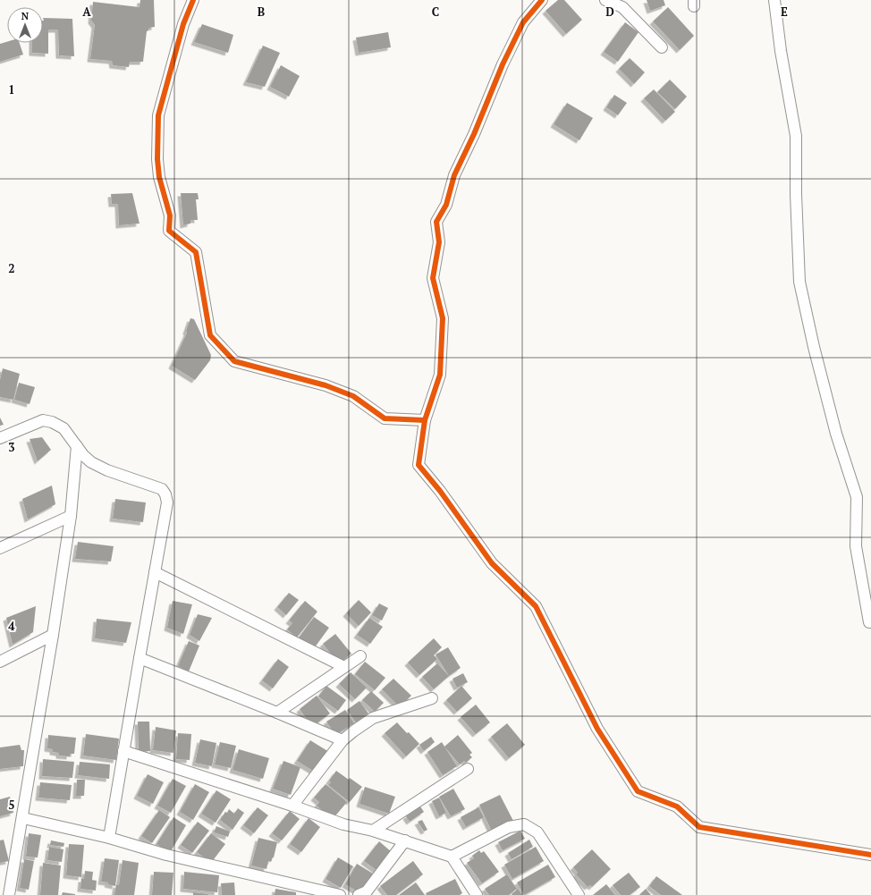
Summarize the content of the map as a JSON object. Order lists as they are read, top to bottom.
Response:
{
  "north": "top",
  "grid": {
    "columns": [
      "A",
      "B",
      "C",
      "D",
      "E"
    ],
    "rows": [
      "1",
      "2",
      "3",
      "4",
      "5"
    ]
  }
}
